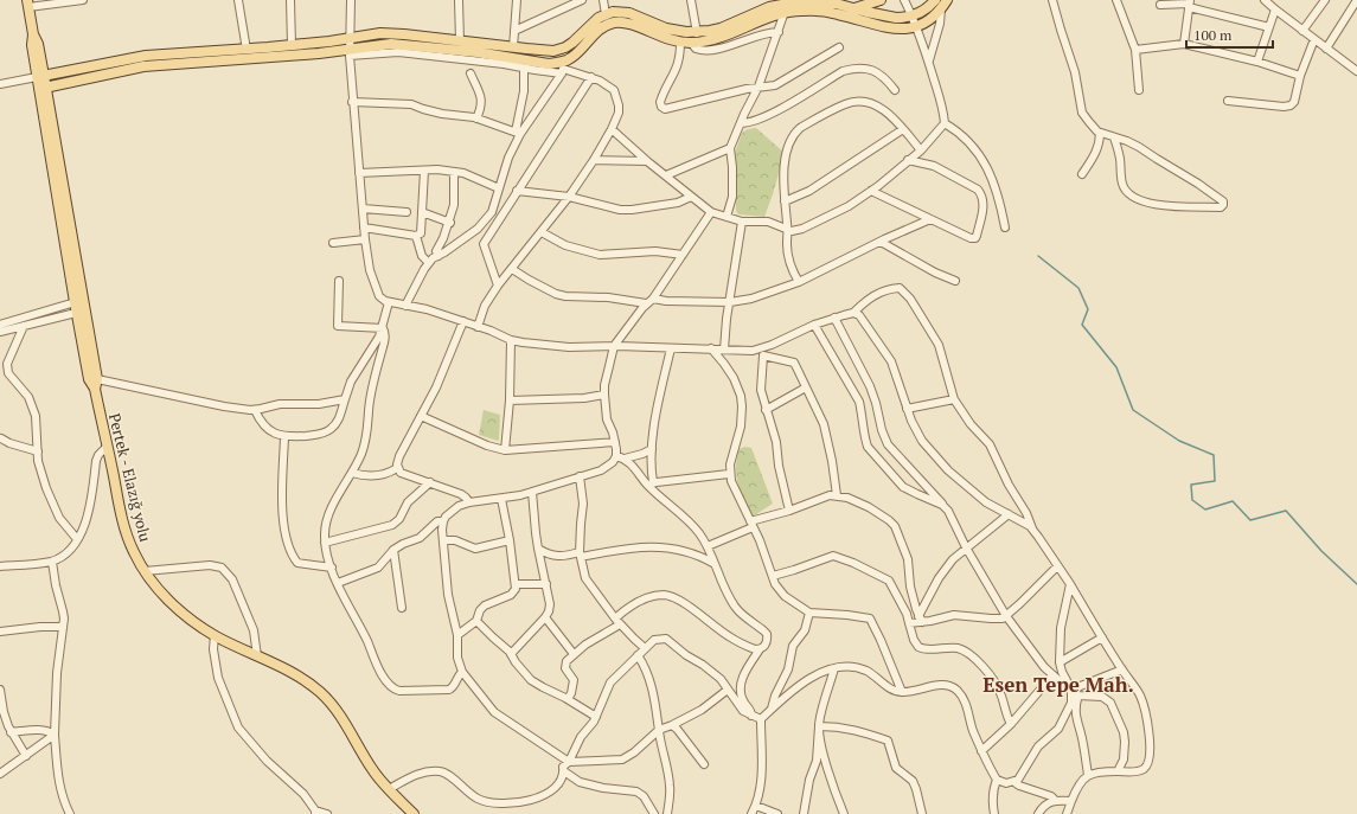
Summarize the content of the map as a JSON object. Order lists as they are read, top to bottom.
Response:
{
  "streets": {
    "main road": ["Pertek - Elazığ yolu"]
  },
  "districts": ["Esen Tepe Mah."],
  "scale_bar": "100 m"
}
